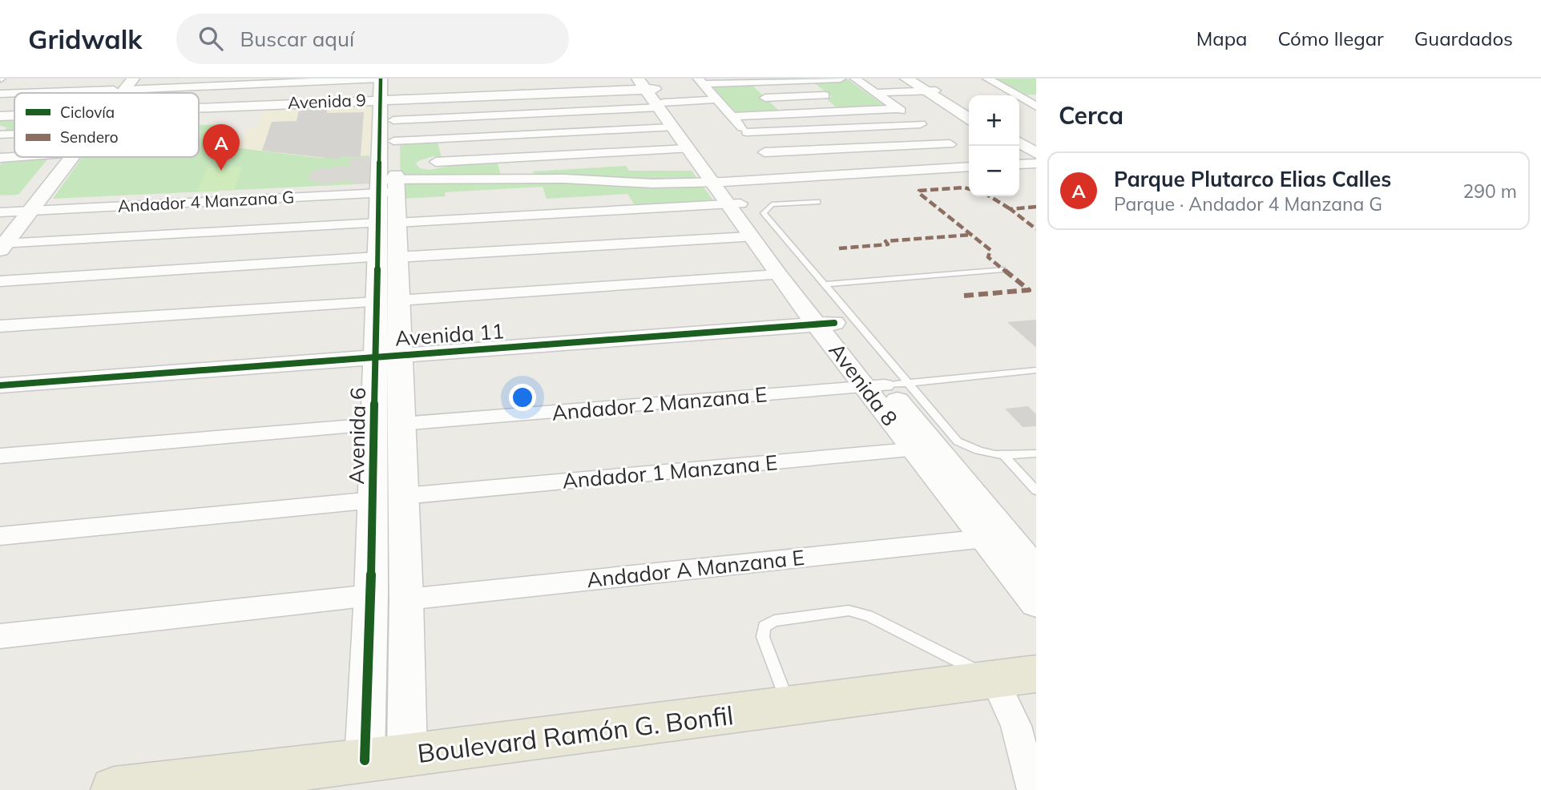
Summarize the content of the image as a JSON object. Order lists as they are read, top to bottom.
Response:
{
  "streets": {
    "main road": ["Boulevard Ramón G. Bonfil"],
    "street": [
      "Avenida 9",
      "Andador 4 Manzana G",
      "Avenida 11",
      "Avenida 8",
      "Andador 2 Manzana E",
      "Avenida 6",
      "Andador 1 Manzana E",
      "Andador A Manzana E"
    ]
  },
  "crossings": [
    ["Avenida 9", "Avenida 8"],
    ["Avenida 9", "Avenida 6"],
    ["Andador 4 Manzana G", "Avenida 8"],
    ["Andador 4 Manzana G", "Avenida 6"],
    ["Avenida 11", "Avenida 8"],
    ["Avenida 11", "Avenida 6"],
    ["Avenida 8", "Andador 2 Manzana E"],
    ["Avenida 8", "Andador 1 Manzana E"],
    ["Avenida 8", "Andador A Manzana E"],
    ["Andador 2 Manzana E", "Avenida 6"],
    ["Avenida 6", "Andador 1 Manzana E"],
    ["Avenida 6", "Andador A Manzana E"],
    ["Avenida 6", "Boulevard Ramón G. Bonfil"]
  ],
  "legend": ["Ciclovía", "Sendero"],
  "page": {
    "header": "Gridwalk",
    "search": "Buscar aquí",
    "nav": ["Mapa", "Cómo llegar", "Guardados"],
    "heading": "Cerca",
    "map_buttons": ["+", "−"],
    "pins": "A",
    "list": [
      {
        "mark": "A",
        "name": "Parque Plutarco Elias Calles",
        "note": "Parque · Andador 4 Manzana G",
        "value": "290 m"
      }
    ]
  }
}
